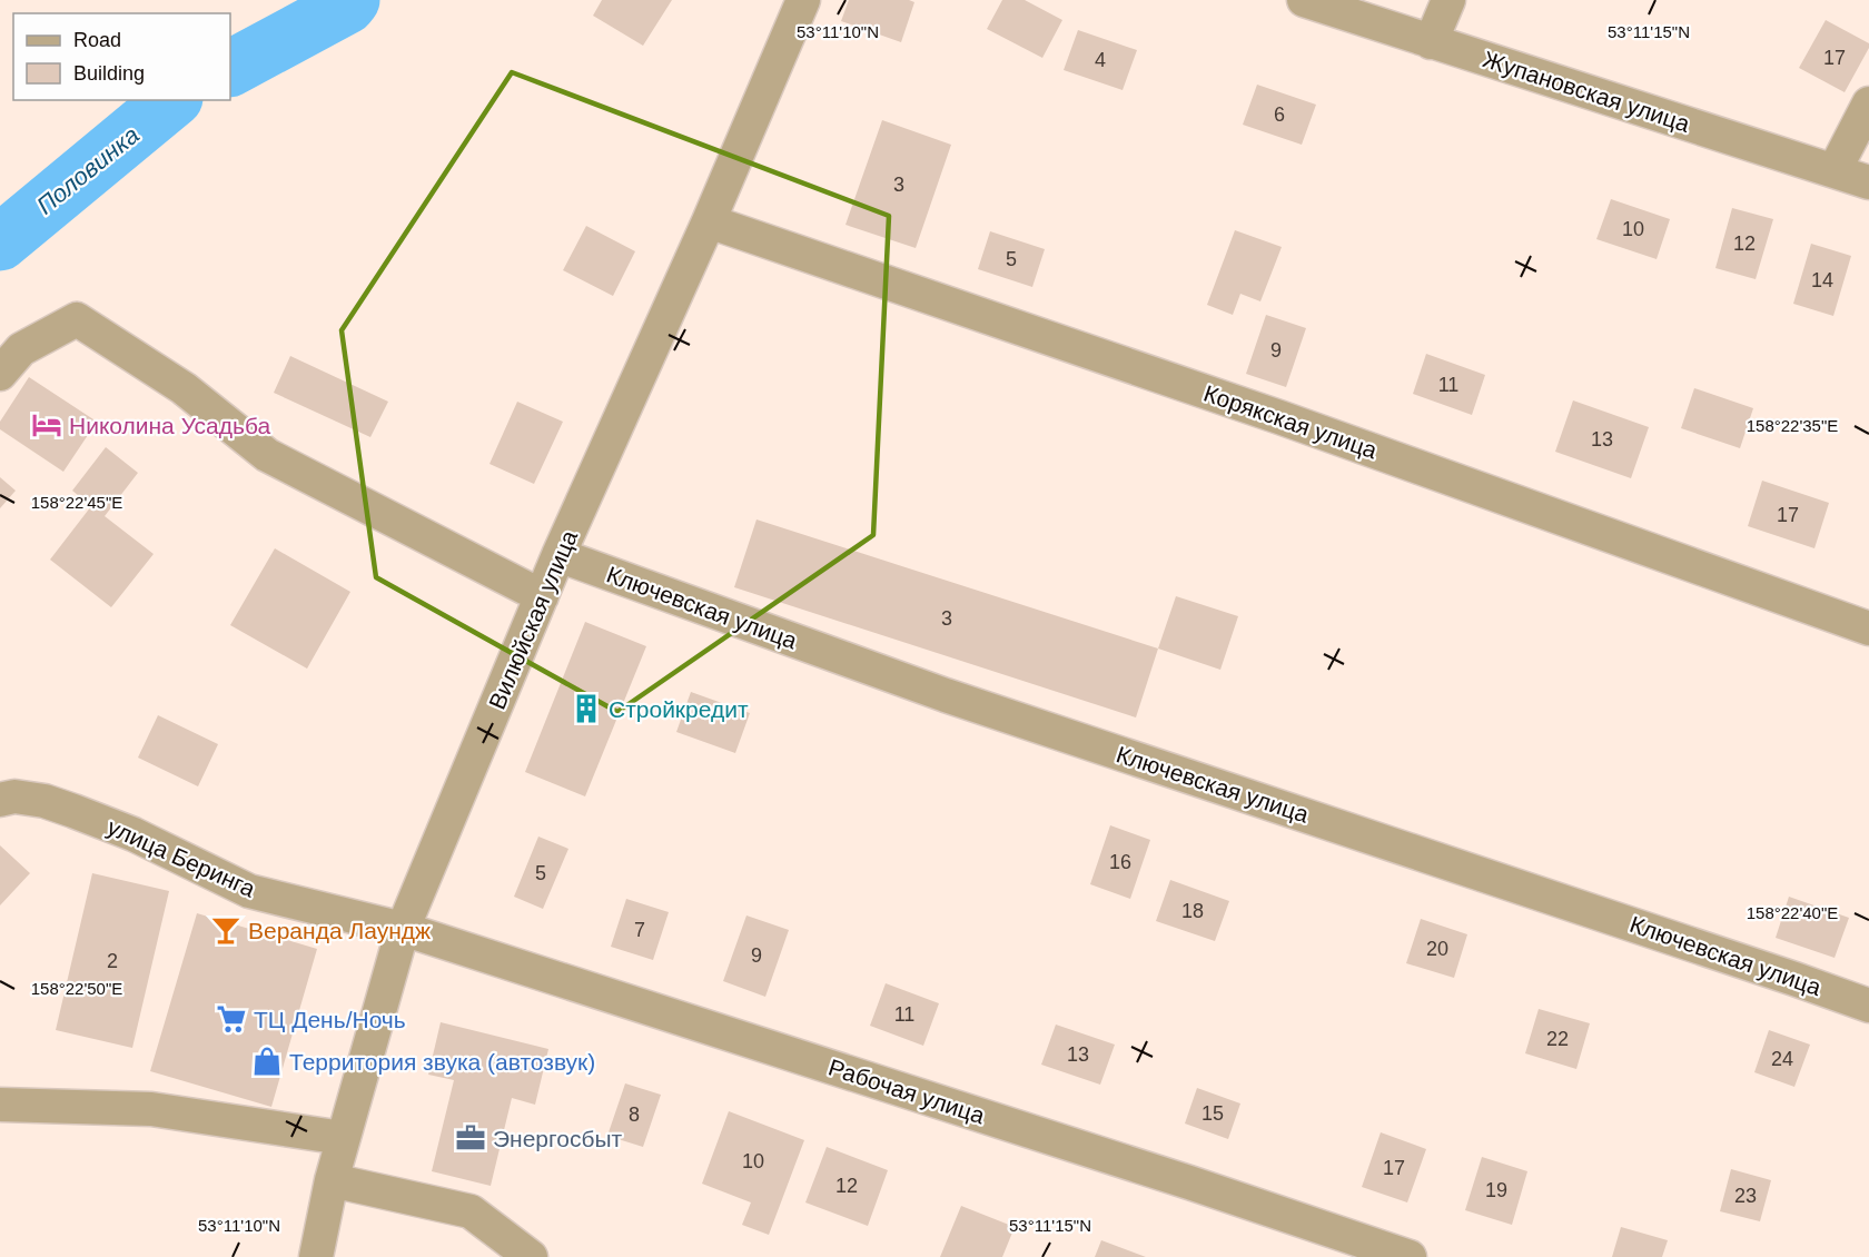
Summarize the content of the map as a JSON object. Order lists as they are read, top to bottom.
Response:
{
  "streets": {
    "street": [
      "Жупановская улица",
      "Корякская улица",
      "Ключевская улица",
      "Вилюйская улица",
      "улица Беринга",
      "Рабочая улица"
    ]
  },
  "crossings": [
    ["Корякская улица", "Вилюйская улица"],
    ["Ключевская улица", "Вилюйская улица"],
    ["Вилюйская улица", "улица Беринга"],
    ["Вилюйская улица", "Рабочая улица"],
    ["улица Беринга", "Рабочая улица"]
  ],
  "water": ["Половинка"],
  "places": {
    "hotel": ["Николина Усадьба"],
    "building": ["Стройкредит"],
    "bar": ["Веранда Лаундж"],
    "supermarket": ["ТЦ День/Ночь"],
    "shop": ["Территория звука (автозвук)"],
    "office": ["Энергосбыт"]
  },
  "house_numbers": [
    "17",
    "4",
    "6",
    "3",
    "10",
    "12",
    "5",
    "14",
    "9",
    "11",
    "13",
    "17",
    "3",
    "16",
    "5",
    "18",
    "7",
    "20",
    "9",
    "2",
    "11",
    "22",
    "13",
    "24",
    "15",
    "8",
    "10",
    "17",
    "12",
    "19",
    "23"
  ],
  "legend": ["Road", "Building"],
  "coordinates": [
    "53°11'10\"N",
    "53°11'15\"N",
    "158°22'35\"E",
    "158°22'45\"E",
    "158°22'40\"E",
    "158°22'50\"E"
  ]
}
